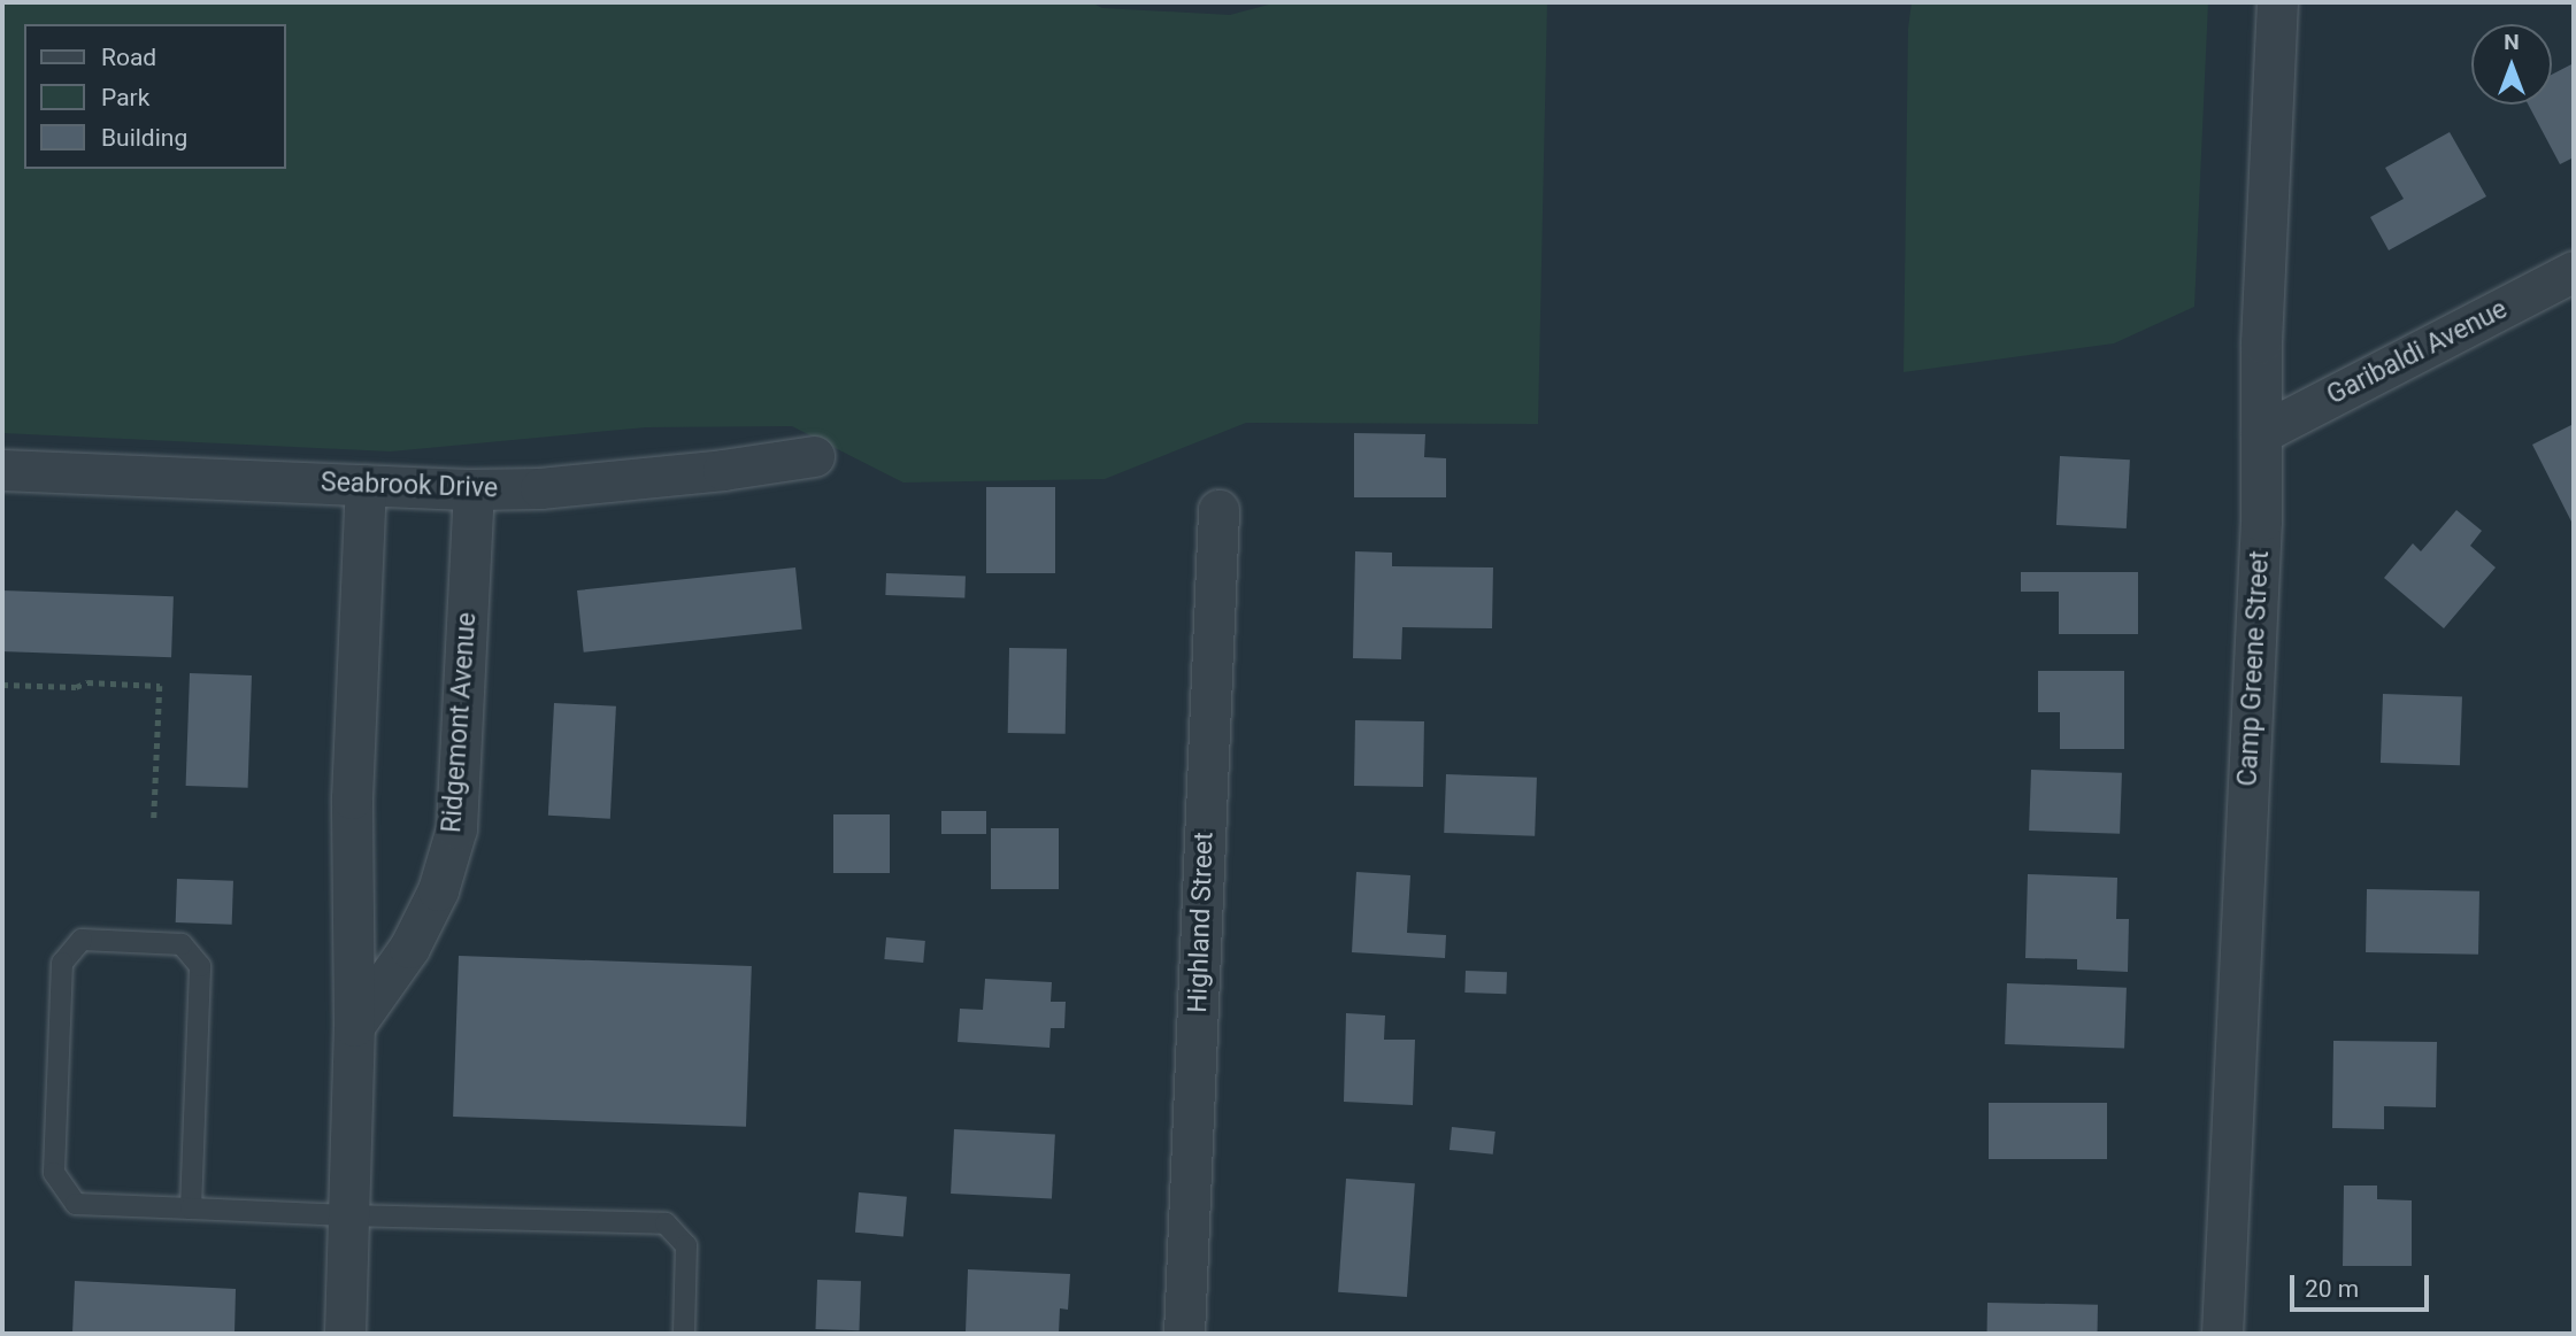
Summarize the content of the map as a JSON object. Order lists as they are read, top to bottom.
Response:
{
  "streets": {
    "street": [
      "Garibaldi Avenue",
      "Seabrook Drive",
      "Camp Greene Street",
      "Ridgemont Avenue",
      "Highland Street"
    ]
  },
  "crossings": [
    ["Garibaldi Avenue", "Camp Greene Street"],
    ["Seabrook Drive", "Ridgemont Avenue"]
  ],
  "legend": ["Road", "Park", "Building"],
  "scale_bar": "20 m",
  "north": "top"
}
